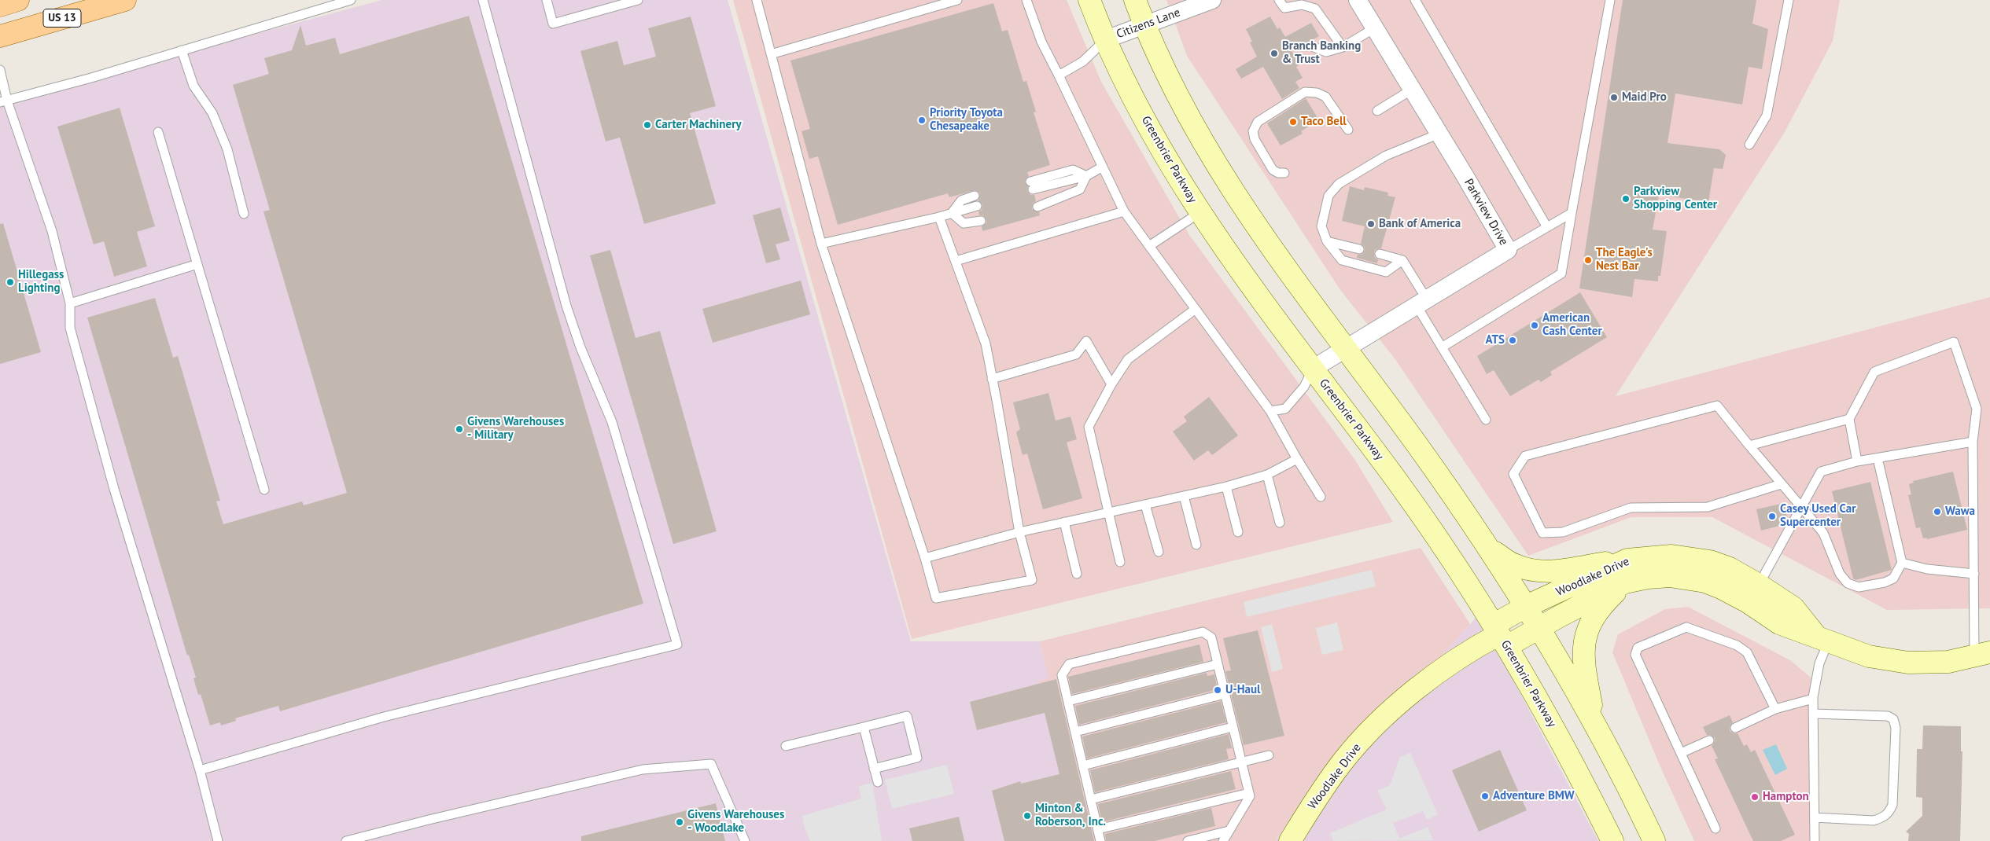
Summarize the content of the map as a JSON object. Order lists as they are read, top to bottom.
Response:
{
  "streets": {
    "main road": ["US 13", "Greenbrier Parkway", "Woodlake Drive"],
    "street": ["Citizens Lane", "Parkview Drive"]
  },
  "crossings": [
    ["Citizens Lane", "Greenbrier Parkway"],
    ["Greenbrier Parkway", "Parkview Drive"],
    ["Greenbrier Parkway", "Woodlake Drive"]
  ],
  "places": [
    "Branch Banking & Trust",
    "Maid Pro",
    "Priority Toyota Chesapeake",
    "Taco Bell",
    "Carter Machinery",
    "Parkview Shopping Center",
    "Bank of America",
    "The Eagle's Nest Bar",
    "Hillegass Lighting",
    "American Cash Center",
    "ATS",
    "Givens Warehouses - Military",
    "Wawa",
    "Casey Used Car Supercenter",
    "U-Haul",
    "Adventure BMW",
    "Hampton",
    "Minton & Roberson, Inc.",
    "Givens Warehouses - Woodlake"
  ]
}
